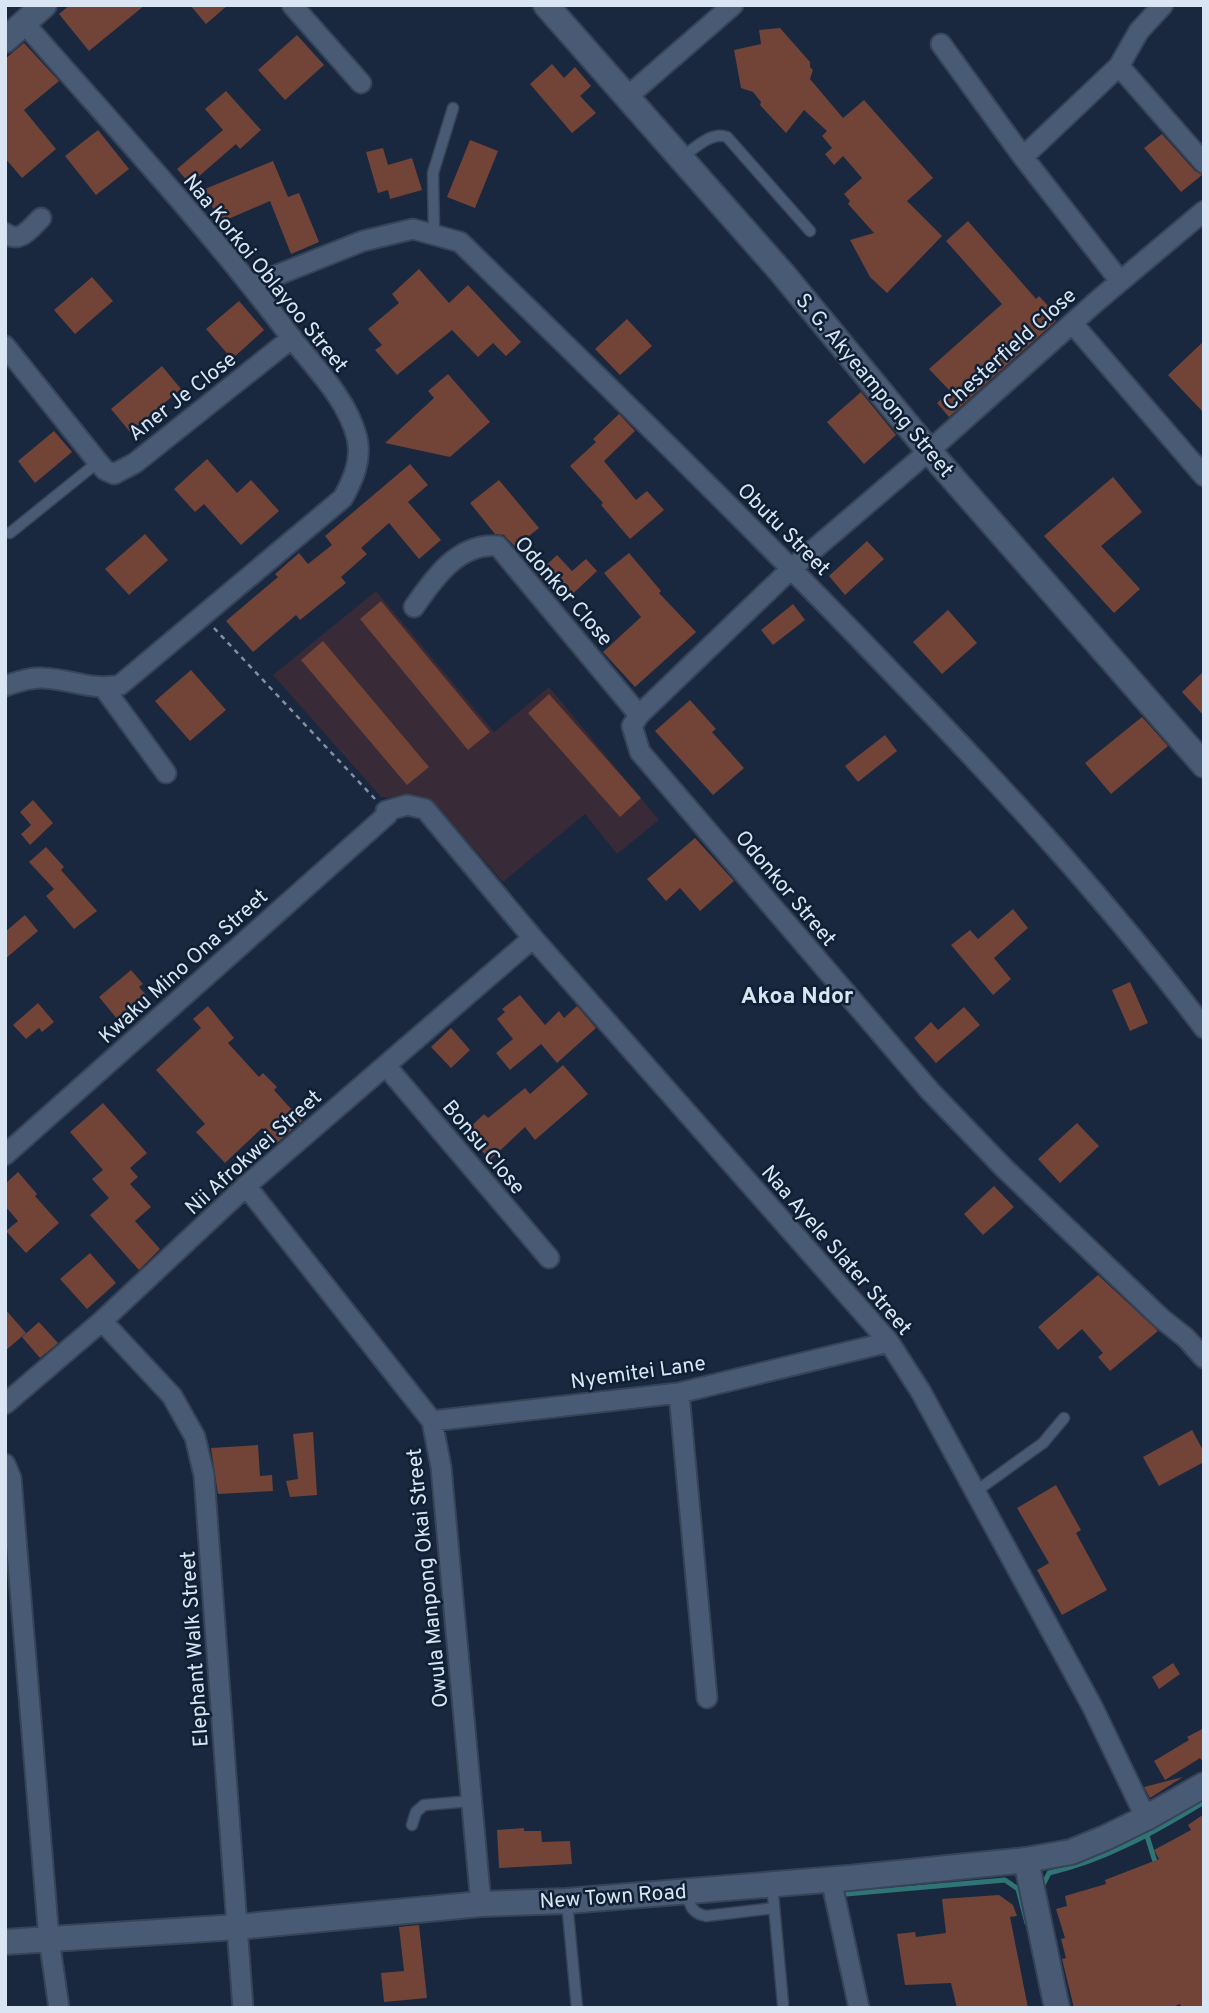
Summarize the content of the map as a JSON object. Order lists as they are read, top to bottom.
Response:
{
  "streets": {
    "street": [
      "Naa Korkoi Oblayoo Street",
      "Chesterfield Close",
      "S. G. Akyeampong Street",
      "Aner Je Close",
      "Obutu Street",
      "Odonkor Close",
      "Odonkor Street",
      "Kwaku Mino Ona Street",
      "Bonsu Close",
      "Nii Afrokwei Street",
      "Naa Ayele Slater Street",
      "Nyemitei Lane",
      "Owula Manpong Okai Street",
      "Elephant Walk Street",
      "New Town Road"
    ]
  },
  "crossings": [
    ["Naa Korkoi Oblayoo Street", "Aner Je Close"],
    ["Naa Korkoi Oblayoo Street", "Obutu Street"],
    ["Chesterfield Close", "S. G. Akyeampong Street"],
    ["Odonkor Close", "Odonkor Street"],
    ["Kwaku Mino Ona Street", "Naa Ayele Slater Street"],
    ["Bonsu Close", "Nii Afrokwei Street"],
    ["Nii Afrokwei Street", "Naa Ayele Slater Street"],
    ["Nii Afrokwei Street", "Owula Manpong Okai Street"],
    ["Nii Afrokwei Street", "Elephant Walk Street"],
    ["Naa Ayele Slater Street", "Nyemitei Lane"],
    ["Naa Ayele Slater Street", "New Town Road"],
    ["Nyemitei Lane", "Owula Manpong Okai Street"],
    ["Owula Manpong Okai Street", "New Town Road"],
    ["Elephant Walk Street", "New Town Road"]
  ],
  "districts": ["Akoa Ndor"]
}
